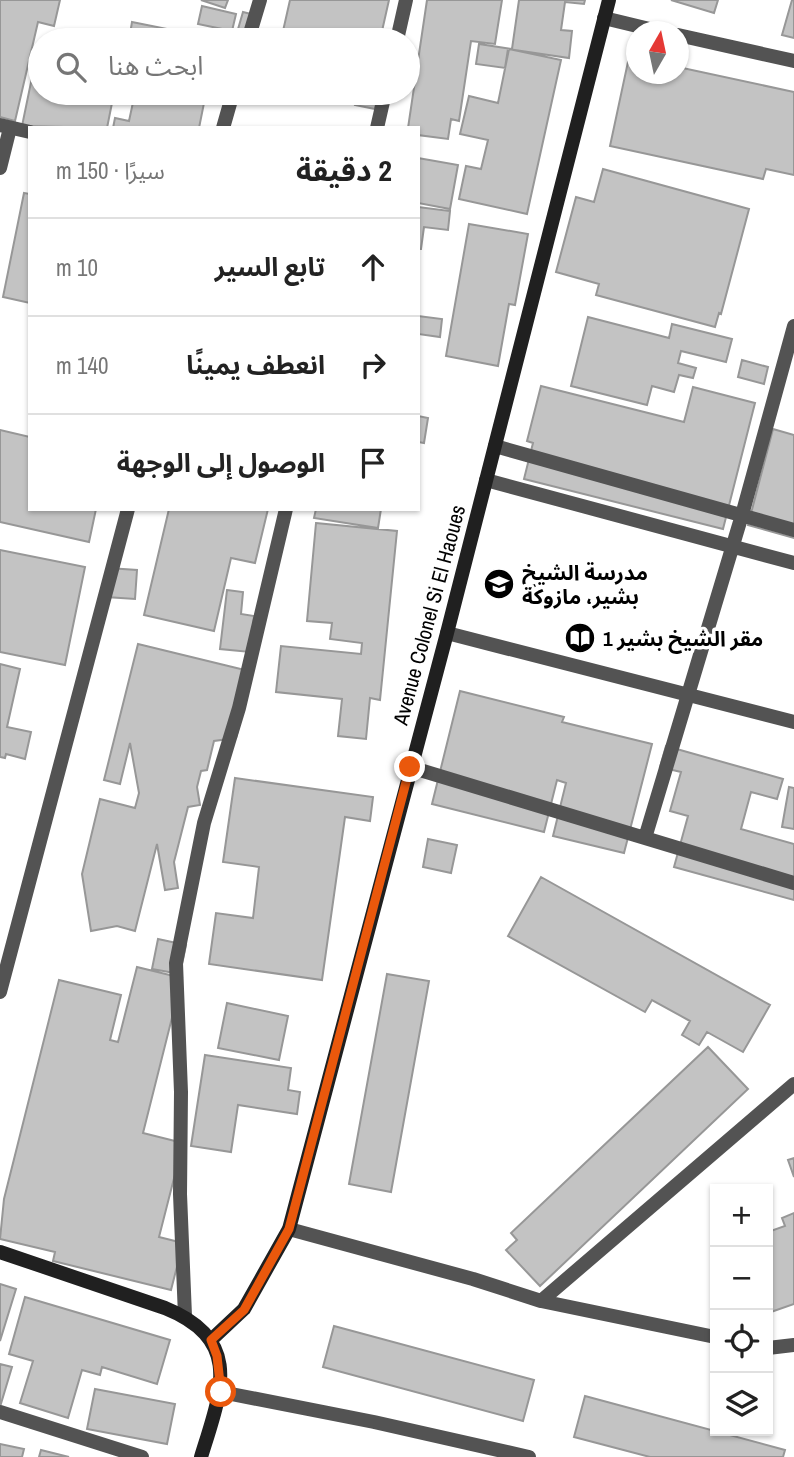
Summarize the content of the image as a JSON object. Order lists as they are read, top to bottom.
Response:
{
  "streets": {
    "street": ["Avenue Colonel Si El Haoues"]
  },
  "places": {
    "school or university": ["مدرسة الشيخ بشير، مازوكة"],
    "library": ["مقر الشيخ بشير 1"]
  },
  "north": "top",
  "page": {
    "search": "ابحث هنا",
    "heading": ["2 دقيقة", "سيرًا · 150 m"],
    "list": [
      ["تابع السير", "10 m"],
      ["انعطف يمينًا", "140 m"],
      "الوصول إلى الوجهة"
    ],
    "map_buttons": ["+", "−"]
  }
}
